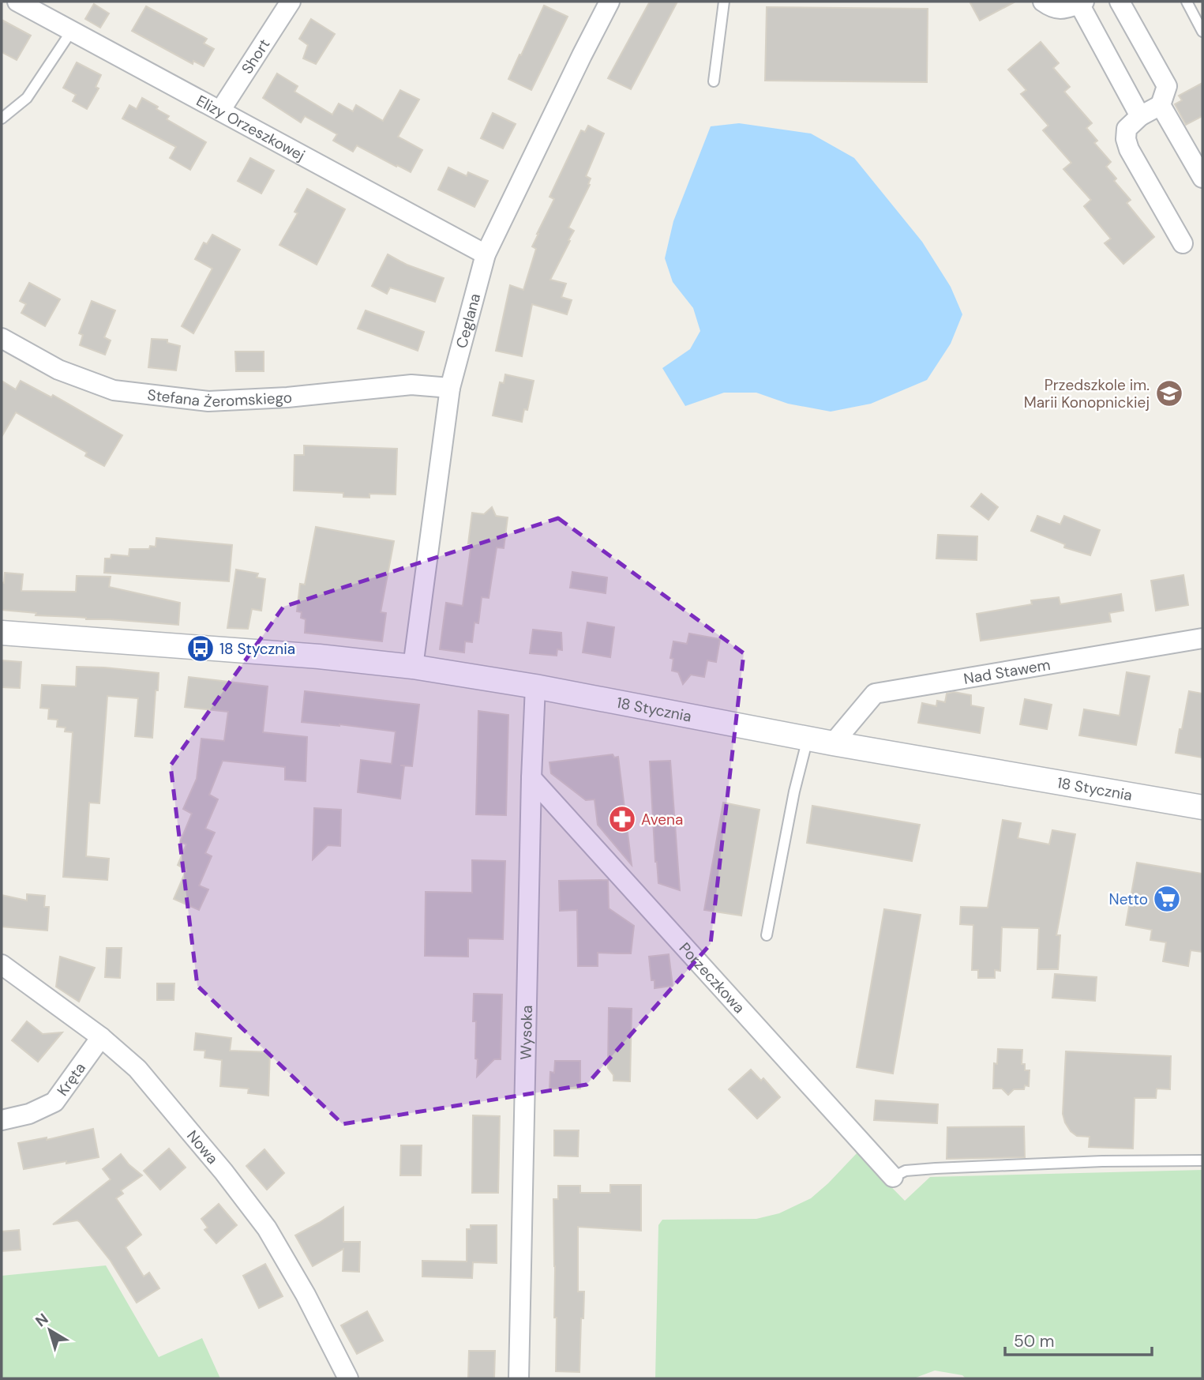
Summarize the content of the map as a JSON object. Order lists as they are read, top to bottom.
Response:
{
  "streets": {
    "street": [
      "Short",
      "Elizy Orzeszkowej",
      "Ceglana",
      "Stefana Żeromskiego",
      "Nad Stawem",
      "18 Stycznia",
      "Porzeczkowa",
      "Wysoka",
      "Kręta",
      "Nowa"
    ]
  },
  "crossings": [
    ["Short", "Elizy Orzeszkowej"],
    ["Elizy Orzeszkowej", "Ceglana"],
    ["Ceglana", "Stefana Żeromskiego"],
    ["Ceglana", "18 Stycznia"],
    ["Nad Stawem", "18 Stycznia"],
    ["18 Stycznia", "Wysoka"],
    ["Porzeczkowa", "Wysoka"],
    ["Kręta", "Nowa"]
  ],
  "places": {
    "school or university": ["Przedszkole im. Marii Konopnickiej"],
    "bus stop": ["18 Stycznia"],
    "pharmacy": ["Avena"],
    "supermarket": ["Netto"]
  },
  "scale_bar": "50 m",
  "north": "top left"
}
